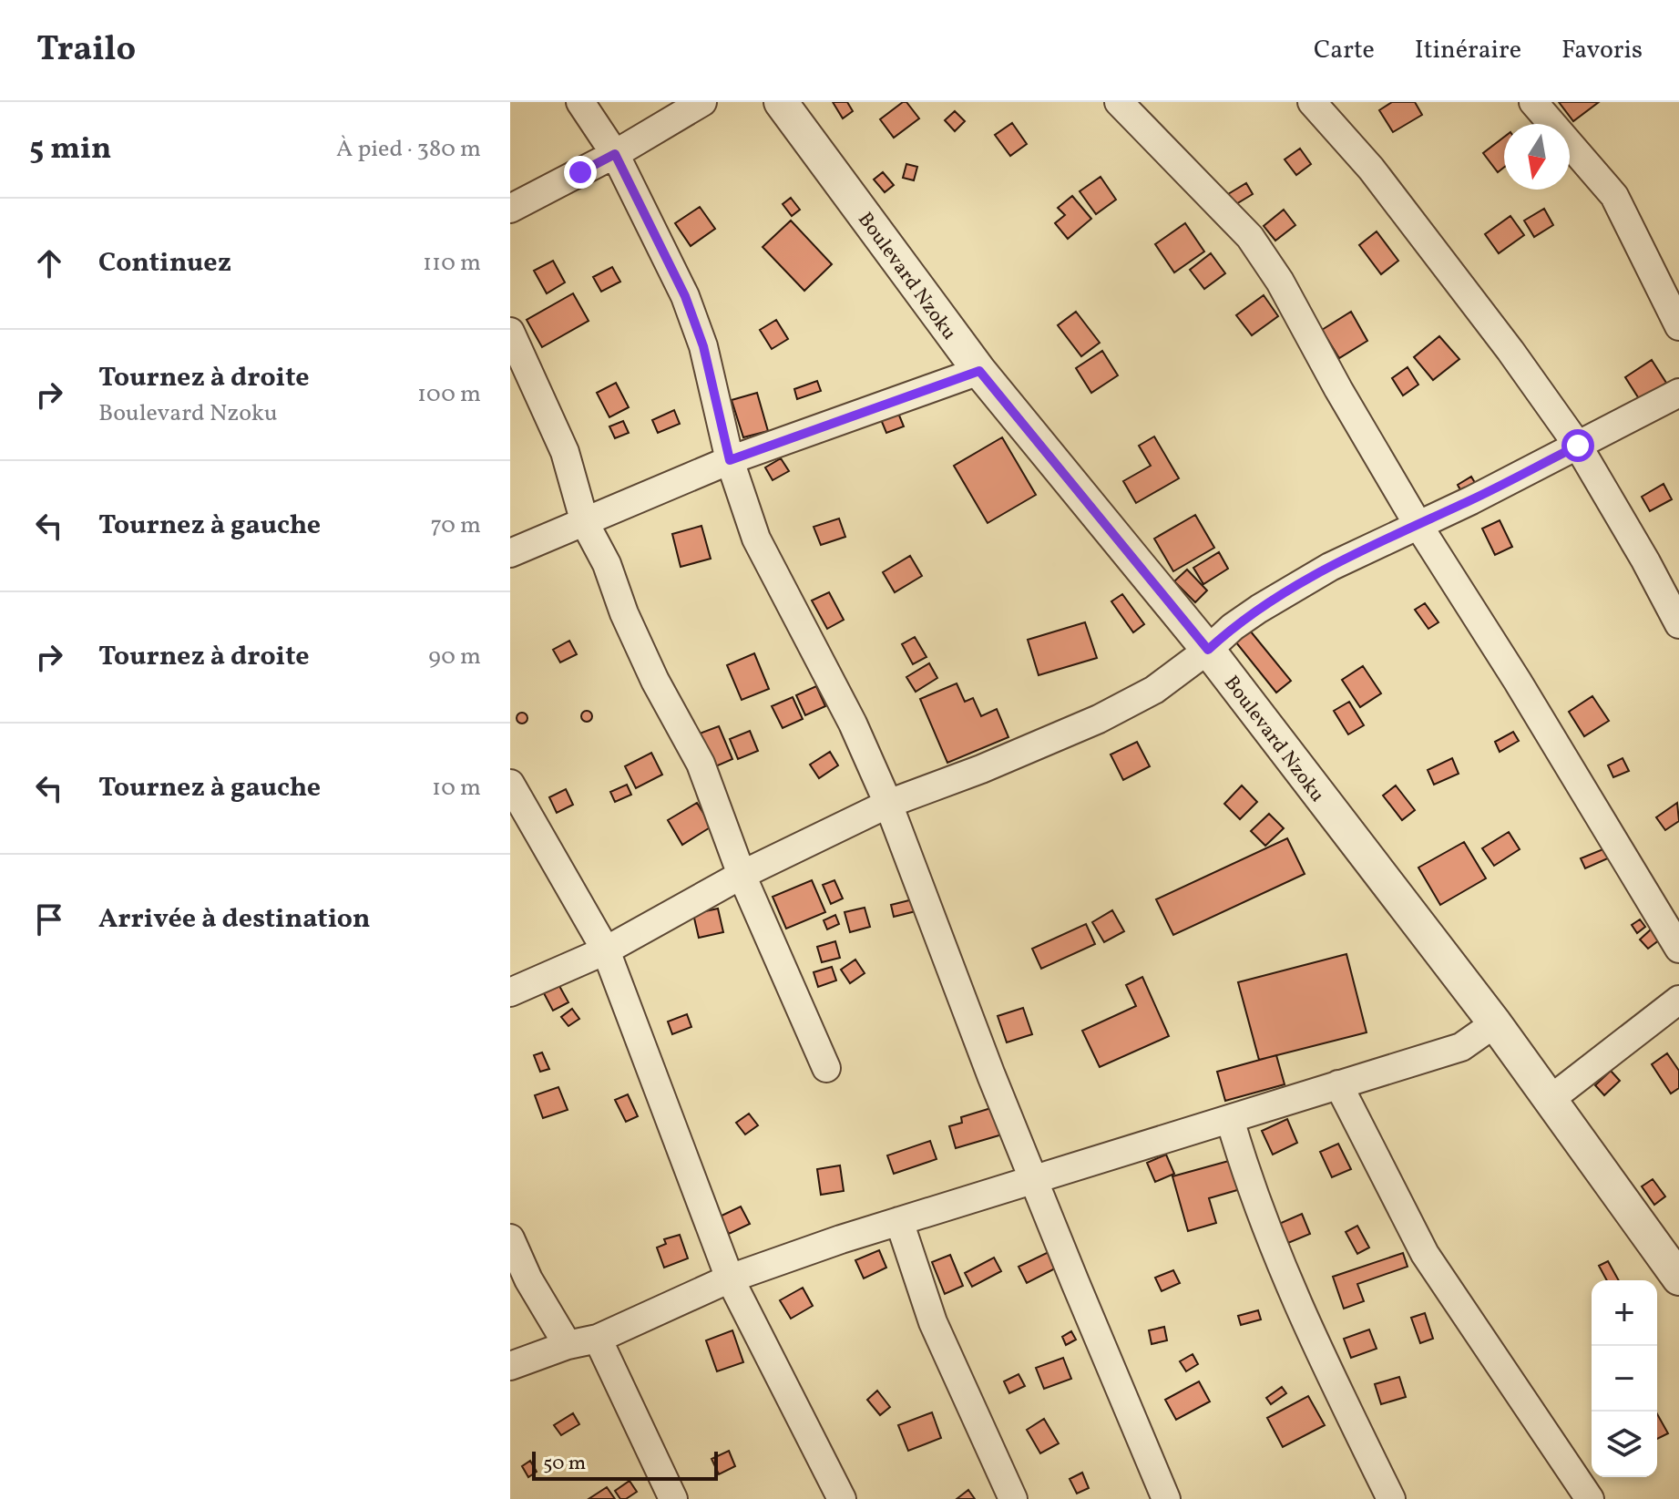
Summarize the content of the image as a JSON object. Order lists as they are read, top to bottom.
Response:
{
  "streets": {
    "street": ["Boulevard Nzoku"]
  },
  "scale_bar": "50 m",
  "north": "bottom",
  "page": {
    "header": "Trailo",
    "nav": ["Carte", "Itinéraire", "Favoris"],
    "heading": ["5 min", "À pied · 380 m"],
    "list": [
      ["Continuez", "110 m"],
      ["Tournez à droite", "Boulevard Nzoku", "100 m"],
      ["Tournez à gauche", "70 m"],
      ["Tournez à droite", "90 m"],
      ["Tournez à gauche", "10 m"],
      "Arrivée à destination"
    ],
    "map_buttons": ["+", "−"],
    "scale": "50 m"
  }
}
